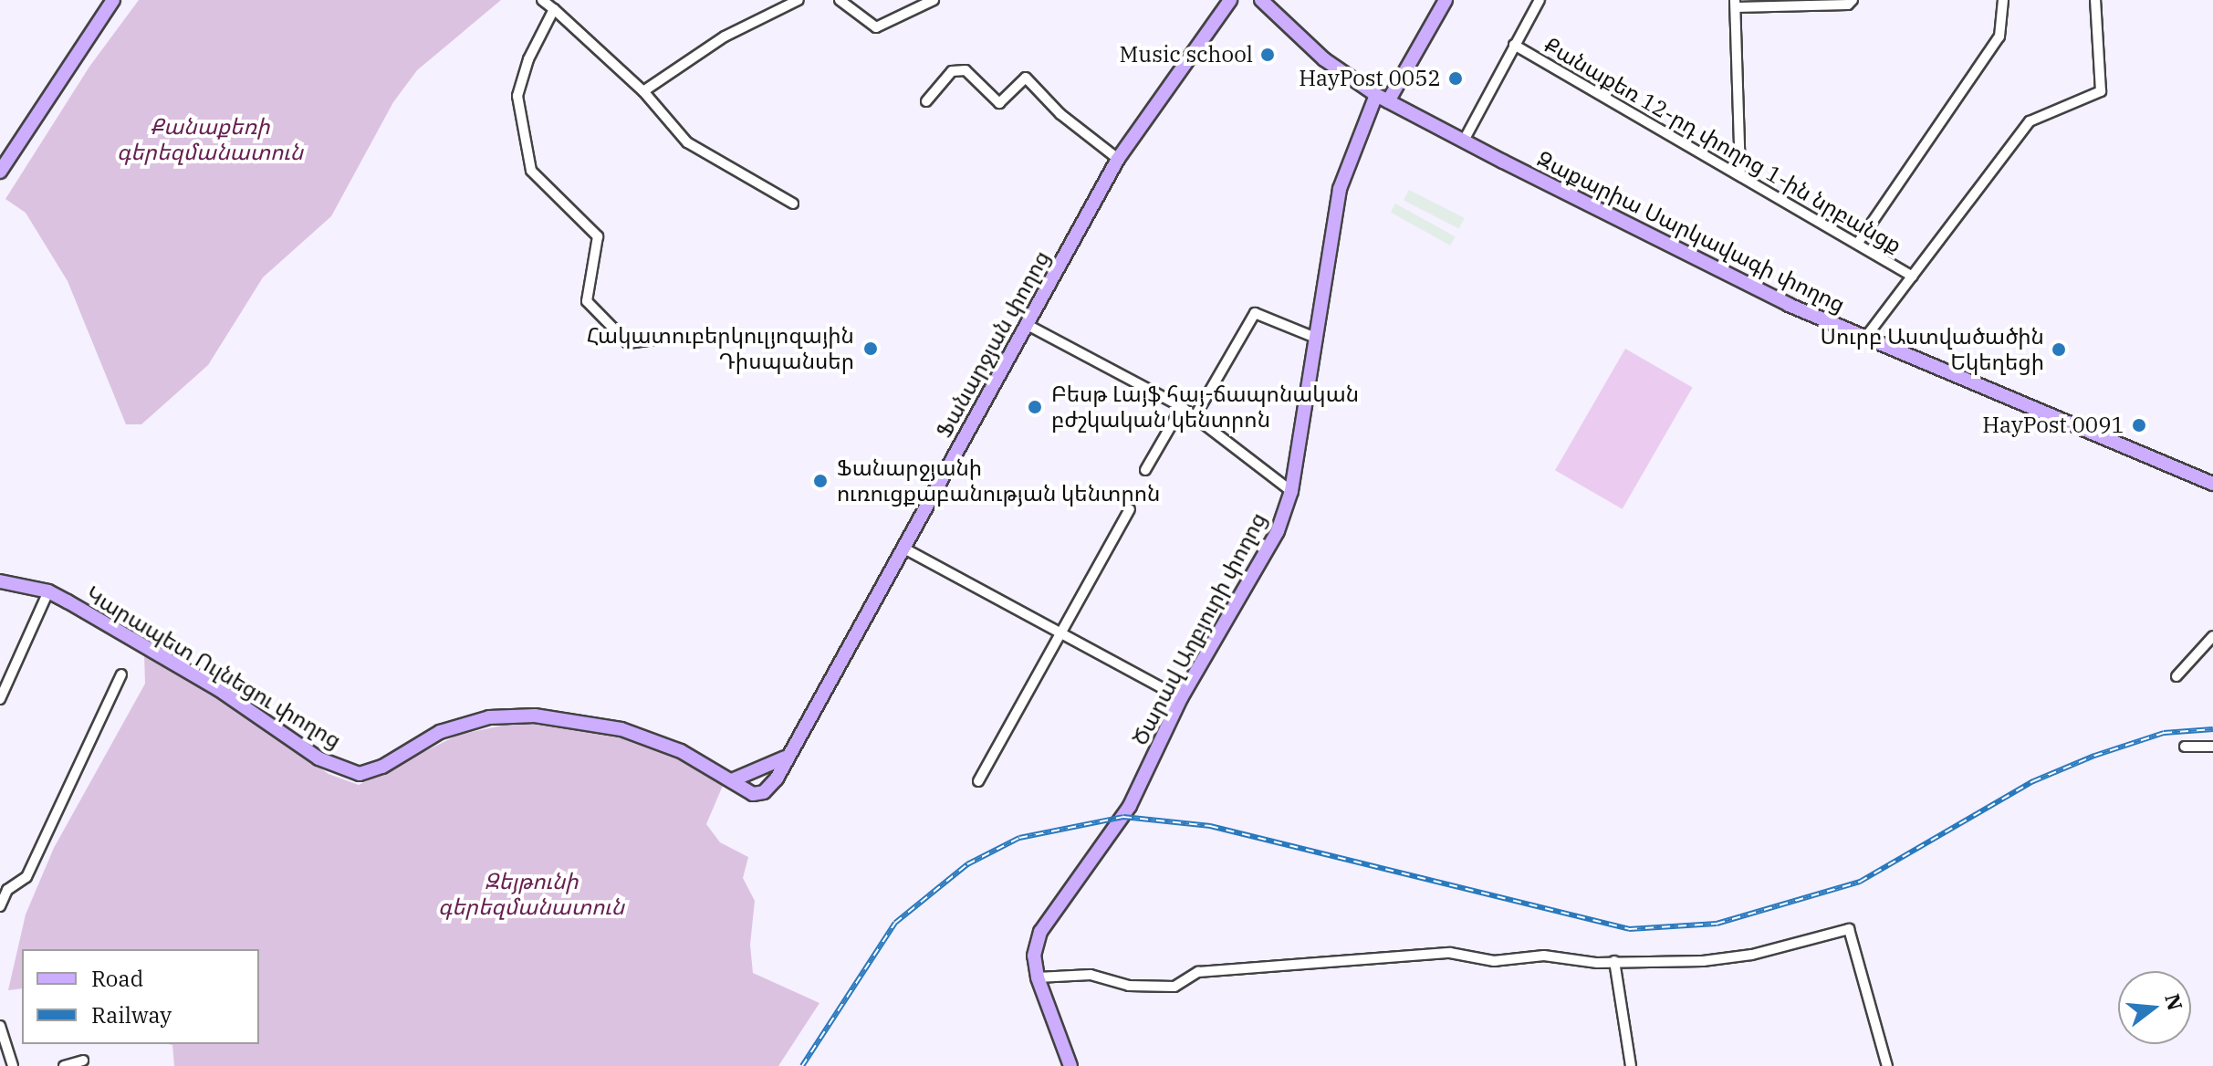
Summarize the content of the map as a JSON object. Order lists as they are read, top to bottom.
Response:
{
  "streets": {
    "street": [
      "Քանաքեռ 12-րդ փողոց 1-ին նրբանցք",
      "Զաքարիա Սարկավագի փողոց",
      "Ֆանարջյան փողոց",
      "Ծարավ Աղբյուրի փողոց",
      "Կարապետ Ուլնեցու փողոց"
    ]
  },
  "crossings": [
    ["Զաքարիա Սարկավագի փողոց", "Ծարավ Աղբյուրի փողոց"],
    ["Ֆանարջյան փողոց", "Կարապետ Ուլնեցու փողոց"]
  ],
  "parks": ["Քանաքեռի գերեզմանատուն", "Զեյթունի գերեզմանատուն"],
  "places": [
    "Music school",
    "HayPost 0052",
    "Հակատուբերկուլյոզային Դիսպանսեր",
    "Սուրբ Աստվածածին Եկեղեցի",
    "Բեսթ Լայֆ հայ-ճապոնական բժշկական կենտրոն",
    "HayPost 0091",
    "Ֆանարջյանի ուռուցքաբանության կենտրոն"
  ],
  "legend": ["Road", "Railway"],
  "north": "right"
}
